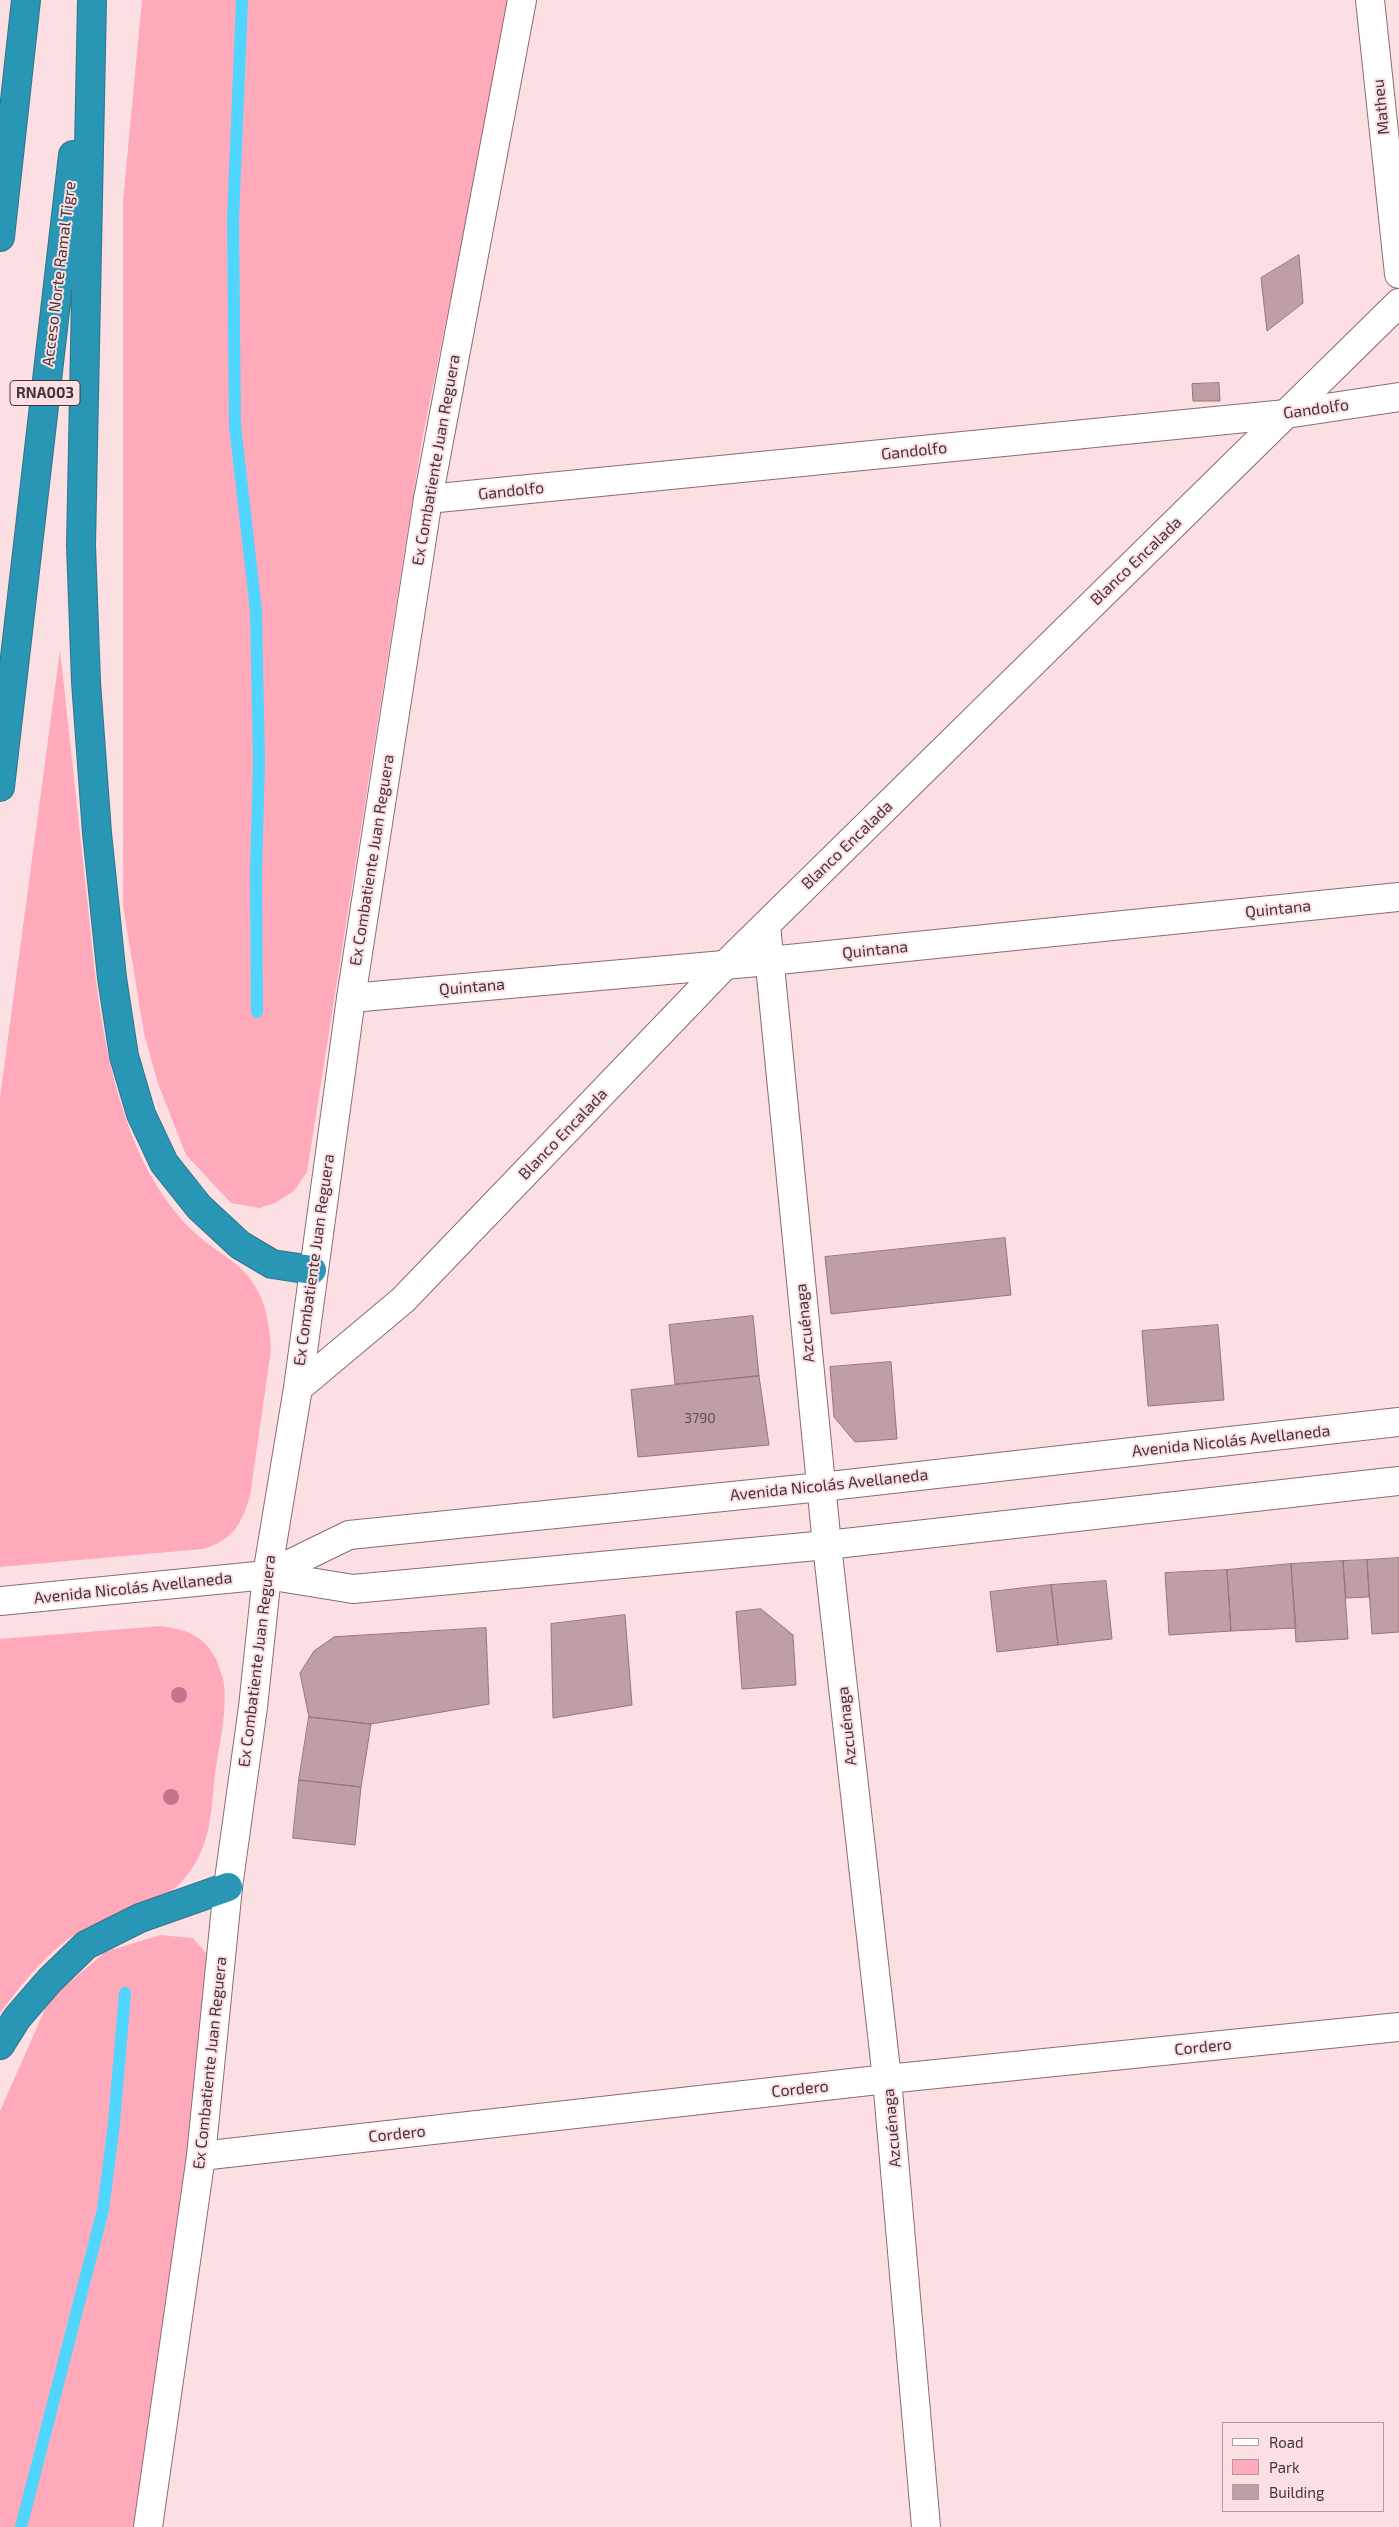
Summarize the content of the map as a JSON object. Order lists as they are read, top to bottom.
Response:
{
  "streets": {
    "highway": ["Acceso Norte Ramal Tigre", "RNA003"],
    "street": [
      "Matheu",
      "Gandolfo",
      "Ex Combatiente Juan Reguera",
      "Blanco Encalada",
      "Quintana",
      "Azcuénaga",
      "Avenida Nicolás Avellaneda",
      "Cordero"
    ]
  },
  "crossings": [
    ["Gandolfo", "Ex Combatiente Juan Reguera"],
    ["Gandolfo", "Blanco Encalada"],
    ["Ex Combatiente Juan Reguera", "Blanco Encalada"],
    ["Ex Combatiente Juan Reguera", "Quintana"],
    ["Ex Combatiente Juan Reguera", "Avenida Nicolás Avellaneda"],
    ["Ex Combatiente Juan Reguera", "Cordero"],
    ["Blanco Encalada", "Quintana"],
    ["Blanco Encalada", "Azcuénaga"],
    ["Quintana", "Azcuénaga"],
    ["Azcuénaga", "Avenida Nicolás Avellaneda"],
    ["Azcuénaga", "Cordero"]
  ],
  "house_numbers": ["3790"],
  "legend": ["Road", "Park", "Building"]
}
